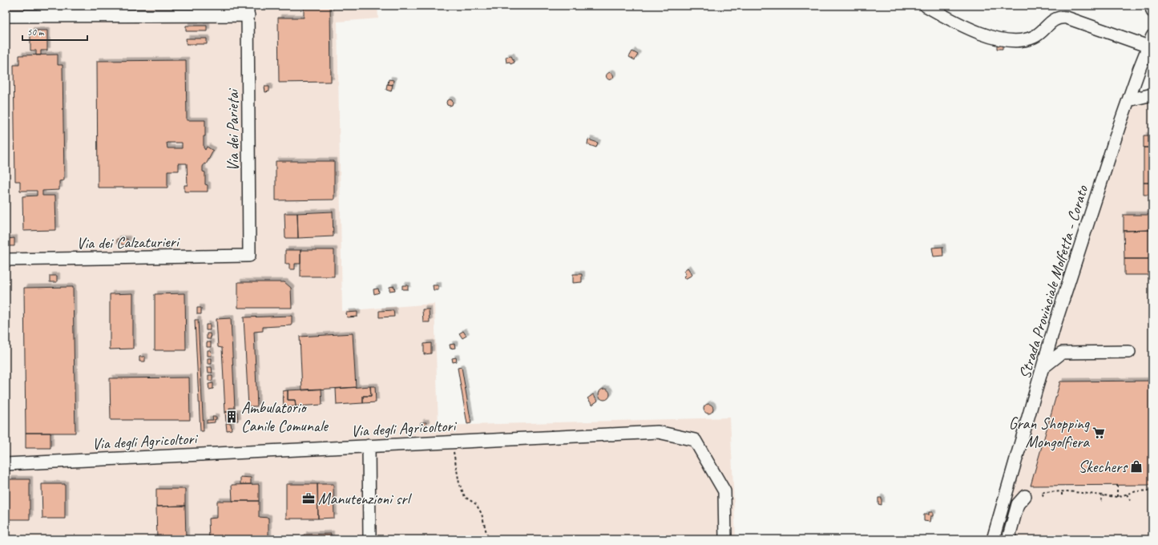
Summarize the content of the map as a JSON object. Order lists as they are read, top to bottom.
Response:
{
  "streets": {
    "street": [
      "Via dei Parietai",
      "Via dei Calzaturieri",
      "Strada Provinciale Molfetta - Corato",
      "Via degli Agricoltori"
    ]
  },
  "crossings": [
    ["Via dei Parietai", "Via dei Calzaturieri"]
  ],
  "places": {
    "building": ["Ambulatorio Canile Comunale"],
    "supermarket": ["Gran Shopping Mongolfiera"],
    "shop": ["Skechers"],
    "office": ["Manutenzioni srl"]
  },
  "scale_bar": "50 m"
}
